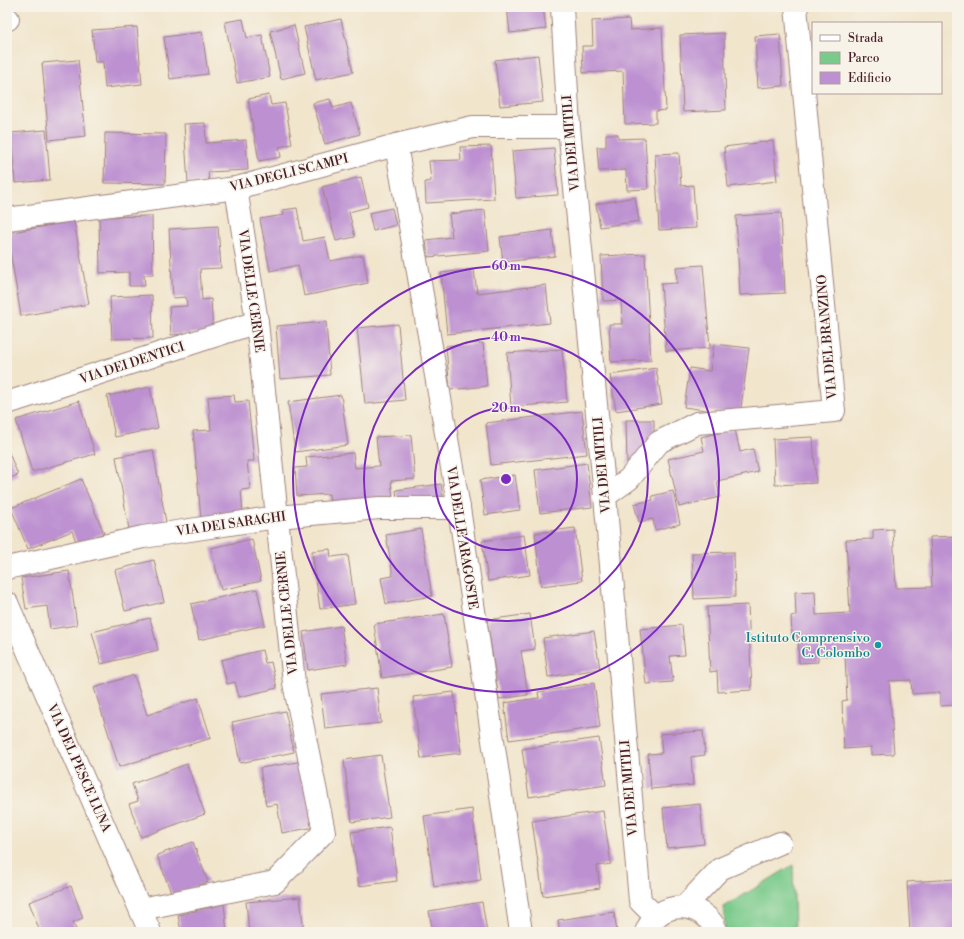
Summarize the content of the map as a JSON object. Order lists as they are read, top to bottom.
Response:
{
  "streets": {
    "street": [
      "VIA DEI MITILI",
      "VIA DEGLI SCAMPI",
      "VIA DELLE CERNIE",
      "VIA DEL BRANZINO",
      "VIA DEI DENTICI",
      "VIA DEI SARAGHI",
      "VIA DELLE ARAGOSTE",
      "VIA DEL PESCE LUNA"
    ]
  },
  "crossings": [
    ["VIA DEI MITILI", "VIA DEGLI SCAMPI"],
    ["VIA DEI MITILI", "VIA DEL BRANZINO"],
    ["VIA DEGLI SCAMPI", "VIA DELLE CERNIE"],
    ["VIA DEGLI SCAMPI", "VIA DELLE ARAGOSTE"],
    ["VIA DELLE CERNIE", "VIA DEI DENTICI"],
    ["VIA DELLE CERNIE", "VIA DEI SARAGHI"],
    ["VIA DELLE CERNIE", "VIA DEL PESCE LUNA"],
    ["VIA DEI SARAGHI", "VIA DELLE ARAGOSTE"]
  ],
  "places": ["Istituto Comprensivo C. Colombo"],
  "legend": ["Strada", "Parco", "Edificio"],
  "rings": ["60 m", "40 m", "20 m"]
}
